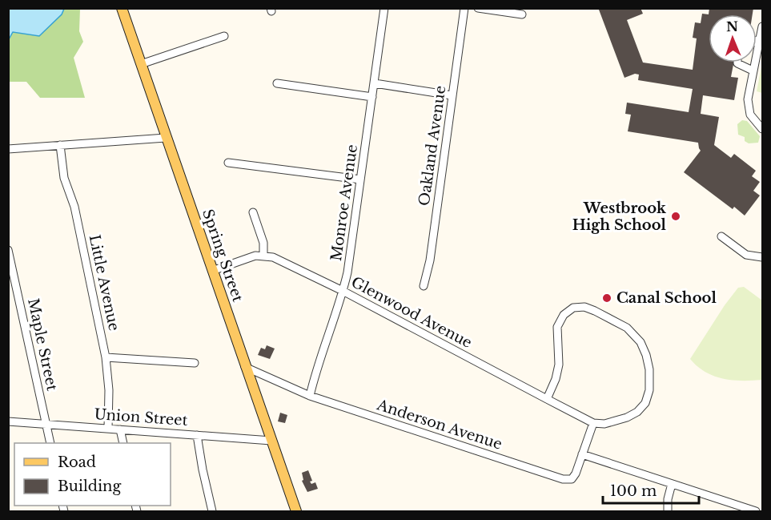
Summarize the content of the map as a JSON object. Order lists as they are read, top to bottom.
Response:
{
  "streets": {
    "main road": ["Spring Street"],
    "street": [
      "Oakland Avenue",
      "Monroe Avenue",
      "Little Avenue",
      "Glenwood Avenue",
      "Maple Street",
      "Union Street",
      "Anderson Avenue"
    ]
  },
  "crossings": [
    ["Monroe Avenue", "Glenwood Avenue"],
    ["Monroe Avenue", "Anderson Avenue"],
    ["Spring Street", "Union Street"],
    ["Spring Street", "Anderson Avenue"],
    ["Little Avenue", "Union Street"],
    ["Glenwood Avenue", "Anderson Avenue"],
    ["Maple Street", "Union Street"]
  ],
  "places": ["Westbrook High School", "Canal School"],
  "legend": ["Road", "Building"],
  "scale_bar": "100 m",
  "north": "top"
}
